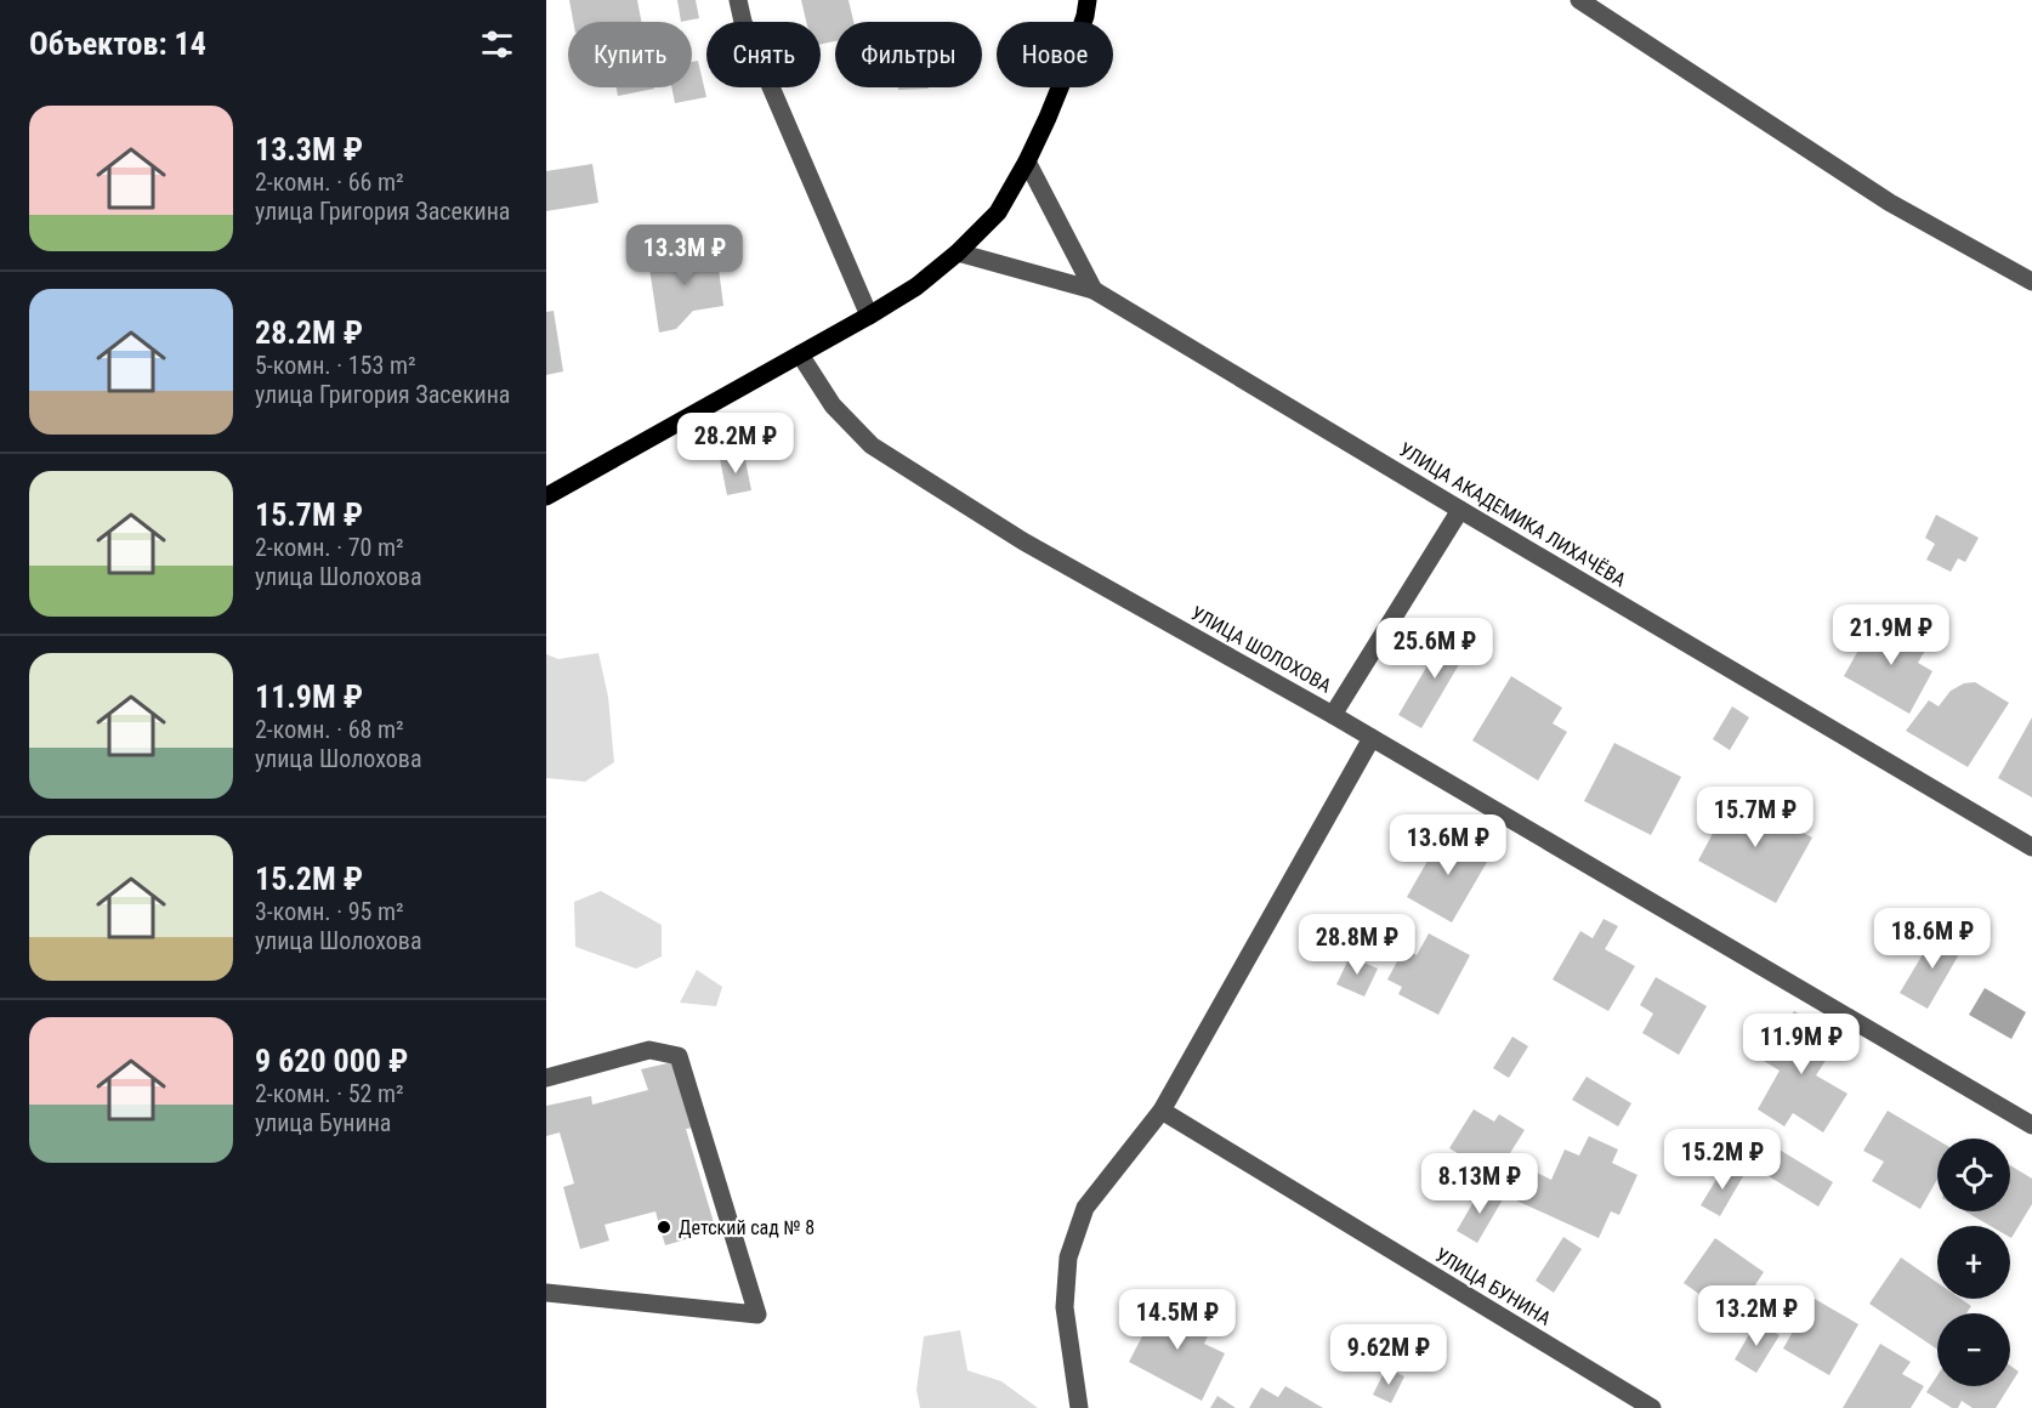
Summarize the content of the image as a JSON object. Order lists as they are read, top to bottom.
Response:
{
  "streets": {
    "street": ["УЛИЦА АКАДЕМИКА ЛИХАЧЁВА", "УЛИЦА ШОЛОХОВА", "УЛИЦА БУНИНА"]
  },
  "places": ["Детский сад № 8"],
  "page": {
    "heading": "Объектов: 14",
    "chip": [
      "Купить",
      "Снять",
      "Фильтры",
      "Новое"
    ],
    "list": [
      {
        "name": "13.3M ₽",
        "note": "2-комн. · 66 m² · улица Григория Засекина"
      },
      {
        "name": "28.2M ₽",
        "note": "5-комн. · 153 m² · улица Григория Засекина"
      },
      {
        "name": "15.7M ₽",
        "note": "2-комн. · 70 m² · улица Шолохова"
      },
      {
        "name": "11.9M ₽",
        "note": "2-комн. · 68 m² · улица Шолохова"
      },
      {
        "name": "15.2M ₽",
        "note": "3-комн. · 95 m² · улица Шолохова"
      },
      {
        "name": "9 620 000 ₽",
        "note": "2-комн. · 52 m² · улица Бунина"
      }
    ],
    "price": [
      "13.3M ₽",
      "28.2M ₽",
      "21.9M ₽",
      "25.6M ₽",
      "15.7M ₽",
      "13.6M ₽",
      "18.6M ₽",
      "28.8M ₽",
      "11.9M ₽",
      "15.2M ₽",
      "8.13M ₽",
      "13.2M ₽",
      "14.5M ₽",
      "9.62M ₽"
    ],
    "map_buttons": ["+", "−"]
  }
}
